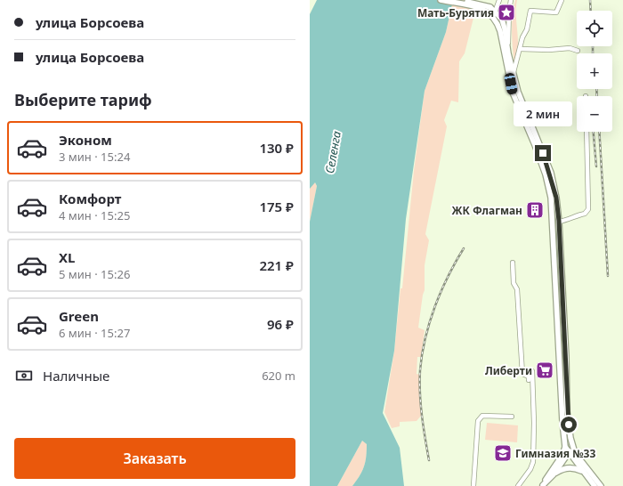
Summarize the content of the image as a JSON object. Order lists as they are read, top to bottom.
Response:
{
  "water": ["Селенга"],
  "places": {
    "place": ["Мать-Бурятия"],
    "building": ["ЖК Флагман"],
    "supermarket": ["Либерти"],
    "school or university": ["Гимназия №33"]
  },
  "page": {
    "banner": ["улица Борсоева", "улица Борсоева"],
    "map_buttons": ["+", "−"],
    "heading": "Выберите тариф",
    "bubble": "2 мин",
    "list": [
      {
        "name": "Эконом",
        "note": "3 мин · 15:24",
        "value": "130 ₽"
      },
      {
        "name": "Комфорт",
        "note": "4 мин · 15:25",
        "value": "175 ₽"
      },
      {
        "name": "XL",
        "note": "5 мин · 15:26",
        "value": "221 ₽"
      },
      {
        "name": "Green",
        "note": "6 мин · 15:27",
        "value": "96 ₽"
      }
    ],
    "pay": ["Наличные", "620 m"],
    "buttons": "Заказать"
  }
}
